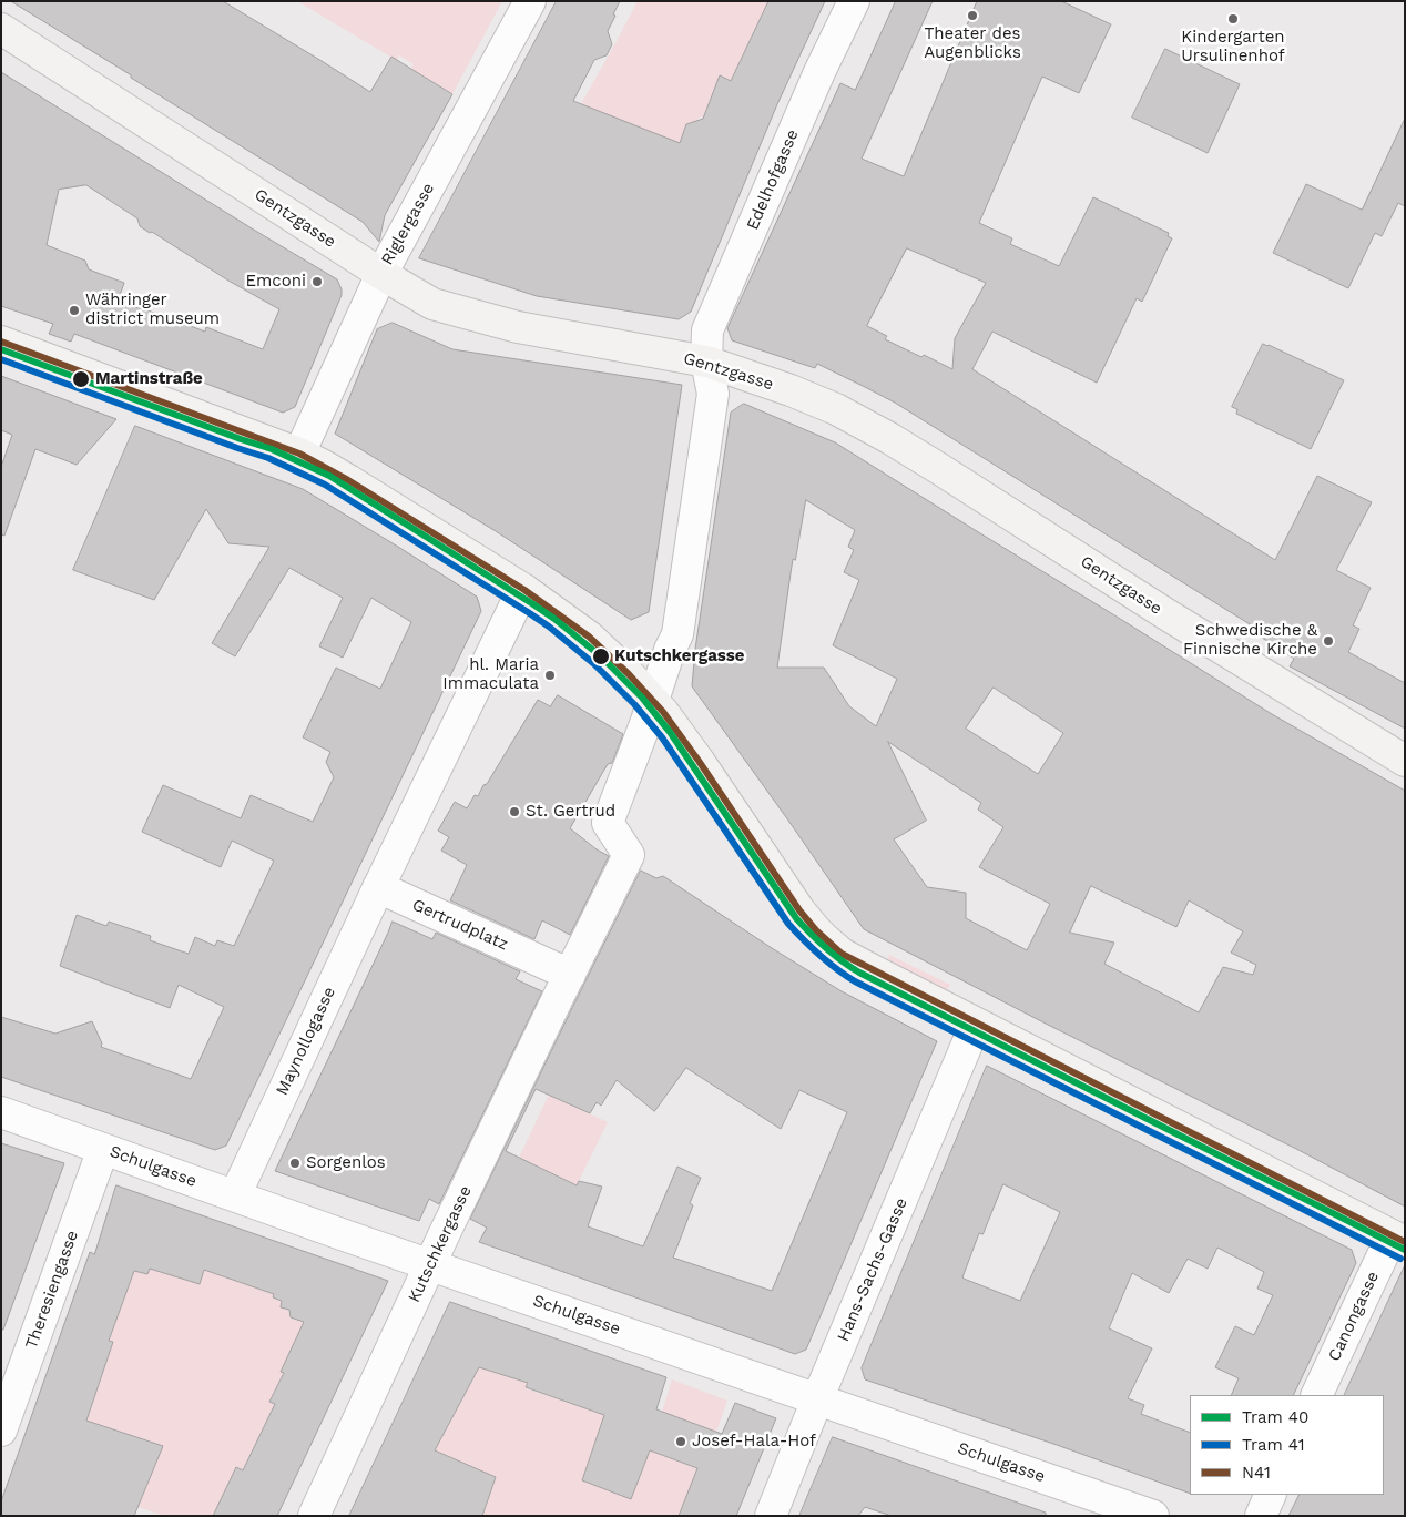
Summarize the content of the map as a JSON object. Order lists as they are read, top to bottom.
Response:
{
  "streets": {
    "main road": ["Gentzgasse"],
    "street": [
      "Edelhofgasse",
      "Riglergasse",
      "Gertrudplatz",
      "Maynollogasse",
      "Schulgasse",
      "Kutschkergasse",
      "Hans-Sachs-Gasse",
      "Theresiengasse",
      "Canongasse"
    ]
  },
  "crossings": [
    ["Edelhofgasse", "Gentzgasse"],
    ["Gentzgasse", "Riglergasse"],
    ["Gertrudplatz", "Maynollogasse"],
    ["Gertrudplatz", "Kutschkergasse"],
    ["Maynollogasse", "Schulgasse"],
    ["Schulgasse", "Kutschkergasse"],
    ["Schulgasse", "Hans-Sachs-Gasse"],
    ["Schulgasse", "Theresiengasse"]
  ],
  "places": [
    "Theater des Augenblicks",
    "Kindergarten Ursulinenhof",
    "Emconi",
    "Währinger district museum",
    "Martinstraße",
    "Schwedische & Finnische Kirche",
    "Kutschkergasse",
    "hl. Maria Immaculata",
    "St. Gertrud",
    "Sorgenlos",
    "Josef-Hala-Hof"
  ],
  "lines": ["transit line N41", "tram line 40", "tram line 41"],
  "legend": ["Tram 40", "Tram 41", "N41"]
}
